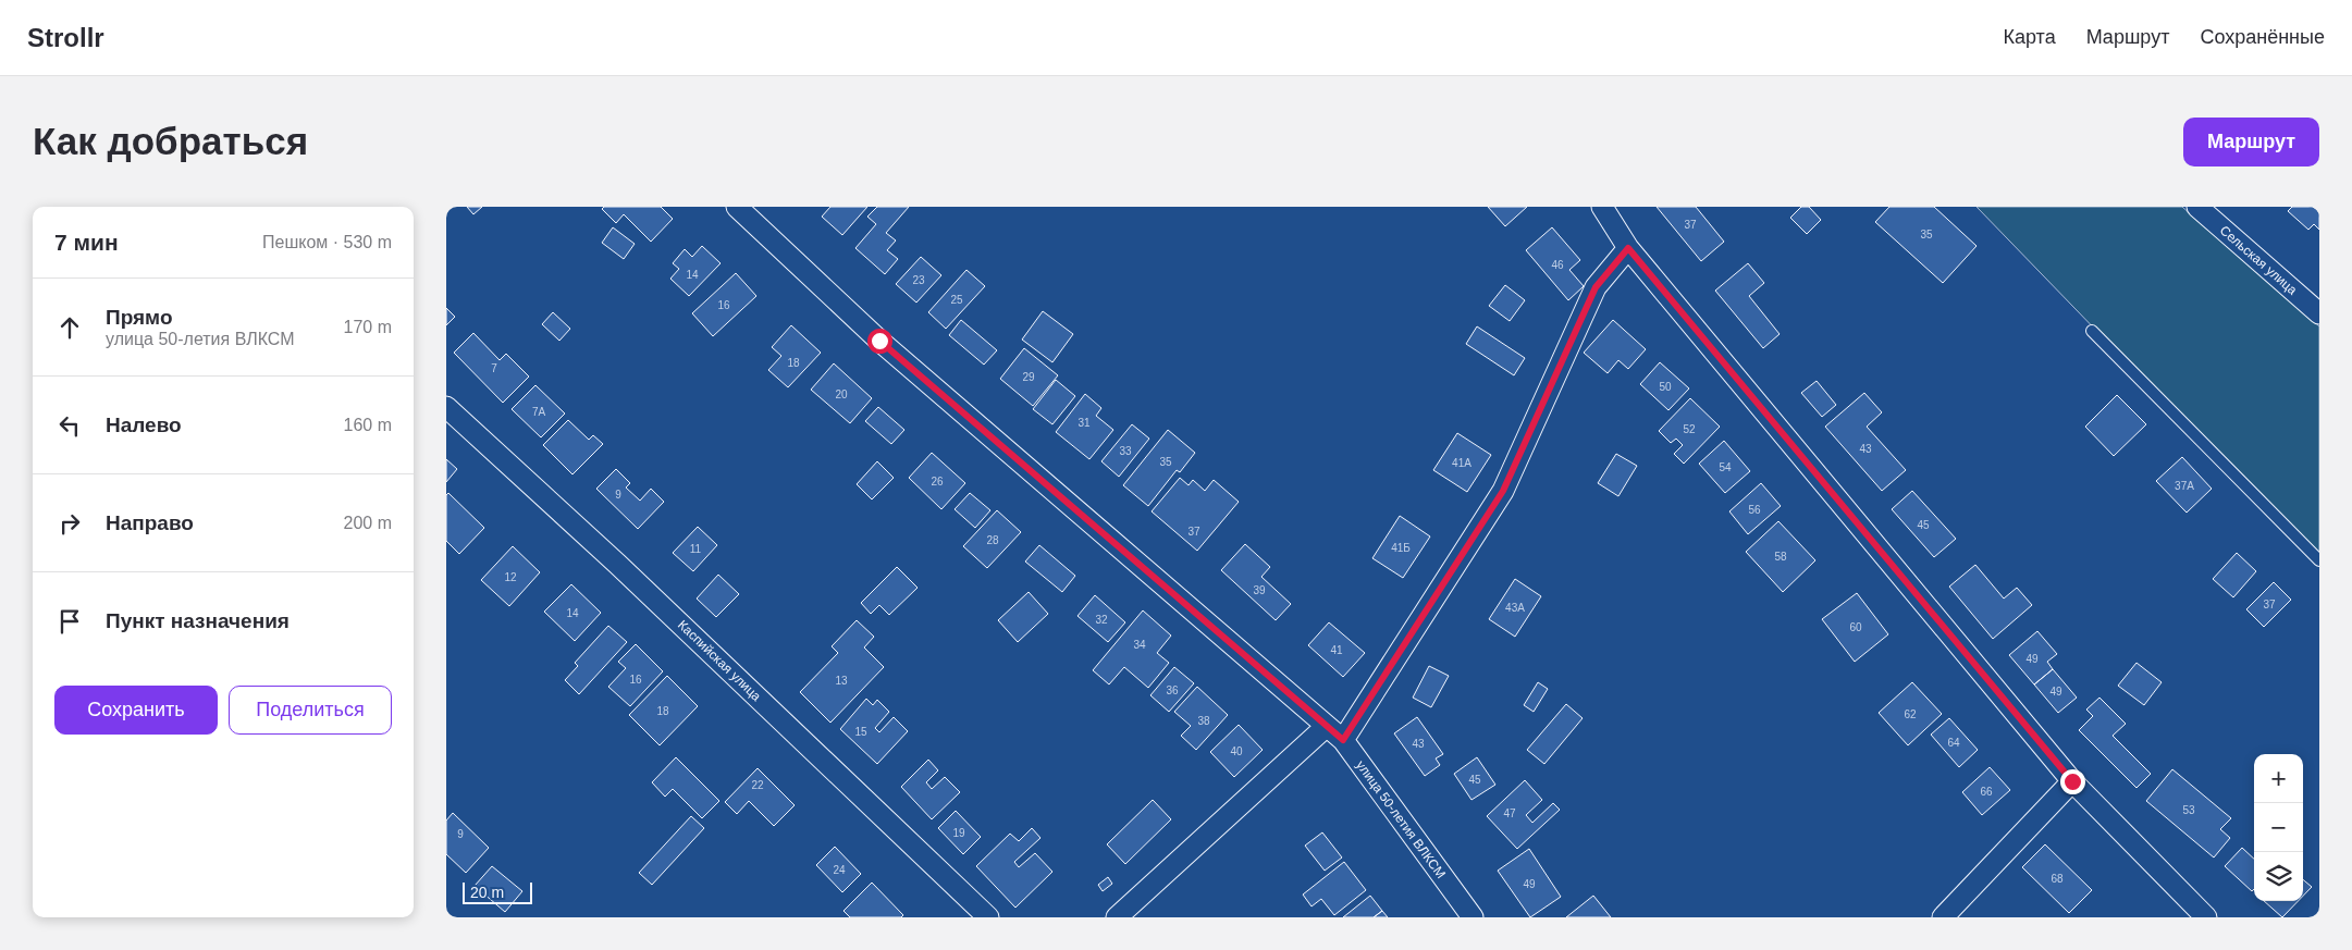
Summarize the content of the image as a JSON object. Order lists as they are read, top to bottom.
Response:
{
  "streets": {
    "street": ["Сельская улица", "Каспийская улица", "улица 50-летия ВЛКСМ"]
  },
  "house_numbers": [
    "37",
    "35",
    "46",
    "14",
    "23",
    "25",
    "16",
    "18",
    "7",
    "29",
    "50",
    "20",
    "7А",
    "31",
    "52",
    "43",
    "33",
    "35",
    "41А",
    "54",
    "26",
    "37А",
    "9",
    "56",
    "45",
    "37",
    "28",
    "41Б",
    "11",
    "58",
    "12",
    "39",
    "37",
    "43А",
    "14",
    "32",
    "60",
    "34",
    "41",
    "49",
    "16",
    "13",
    "36",
    "49",
    "18",
    "62",
    "38",
    "15",
    "64",
    "43",
    "40",
    "45",
    "22",
    "66",
    "53",
    "47",
    "19",
    "9",
    "24",
    "68",
    "49"
  ],
  "scale_bar": "20 m",
  "page": {
    "header": "Strollr",
    "nav": ["Карта", "Маршрут", "Сохранённые"],
    "buttons": [
      "Маршрут",
      ["Сохранить", "Поделиться"]
    ],
    "title": "Как добраться",
    "heading": ["7 мин", "Пешком · 530 m"],
    "list": [
      ["Прямо", "улица 50-летия ВЛКСМ", "170 m"],
      ["Налево", "160 m"],
      ["Направо", "200 m"],
      "Пункт назначения"
    ],
    "map_buttons": ["+", "−"],
    "scale": "20 m"
  }
}
